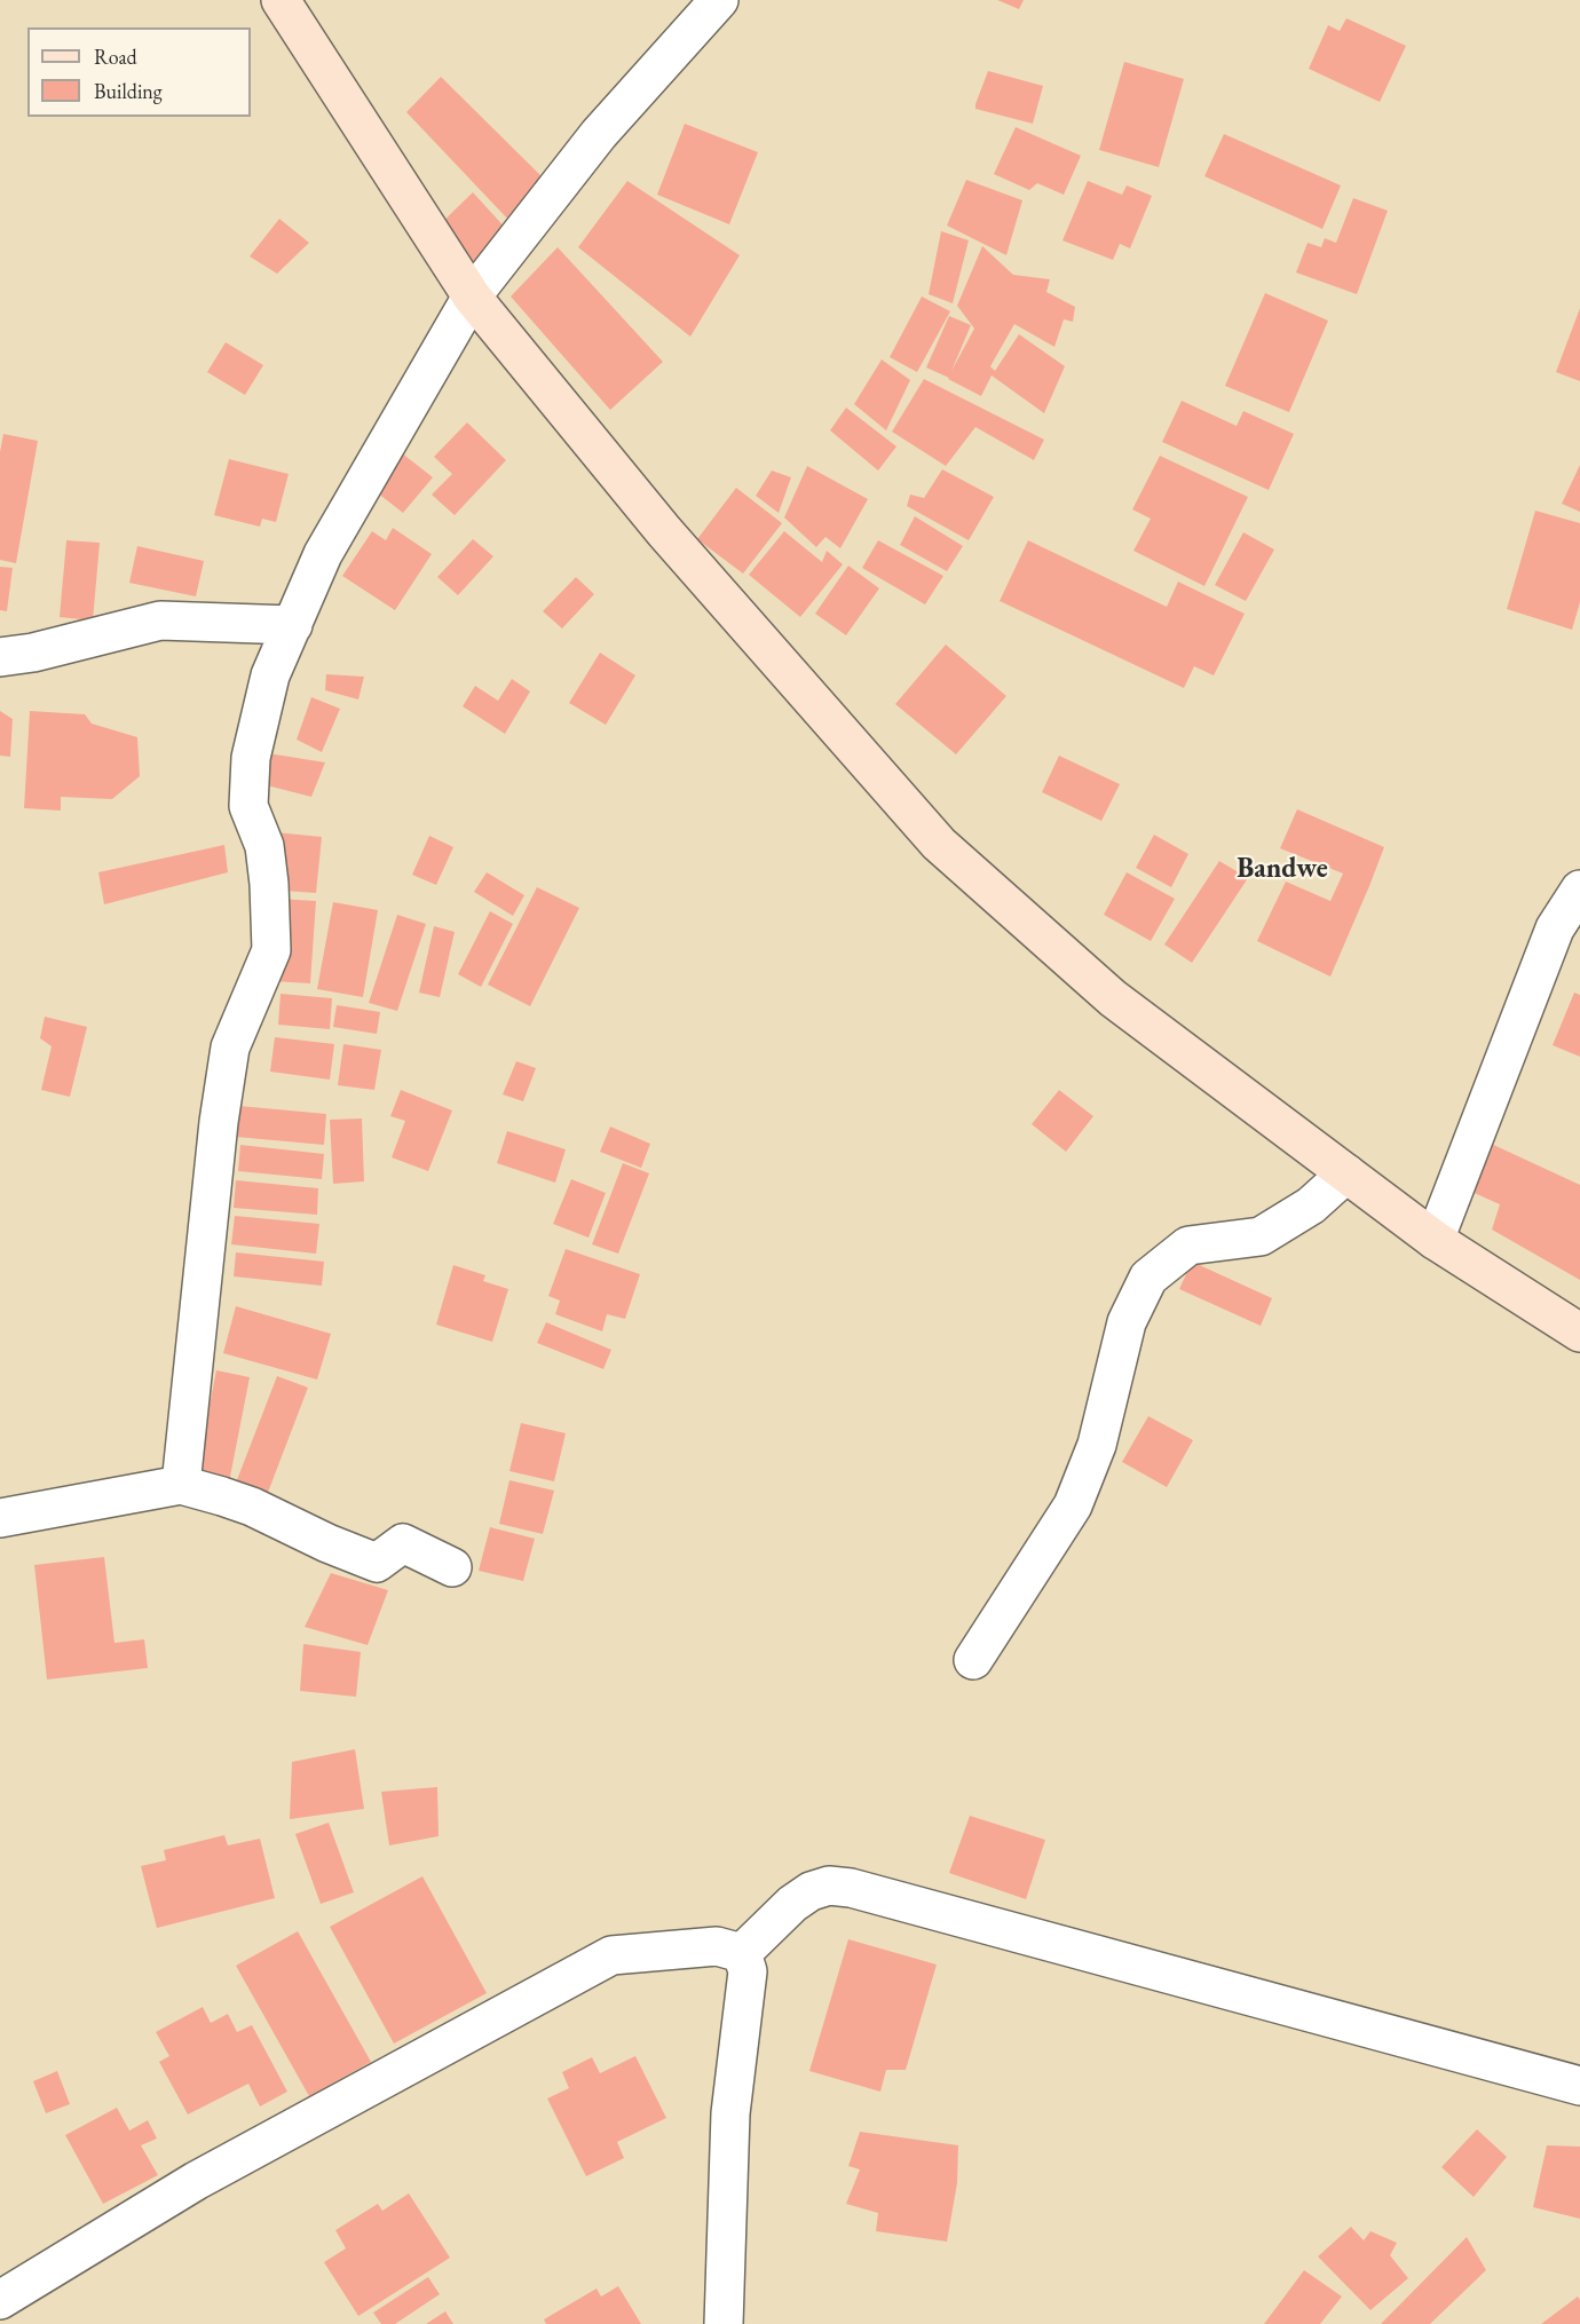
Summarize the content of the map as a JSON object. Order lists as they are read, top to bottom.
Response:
{
  "districts": ["Bandwe"],
  "legend": ["Road", "Building"]
}
